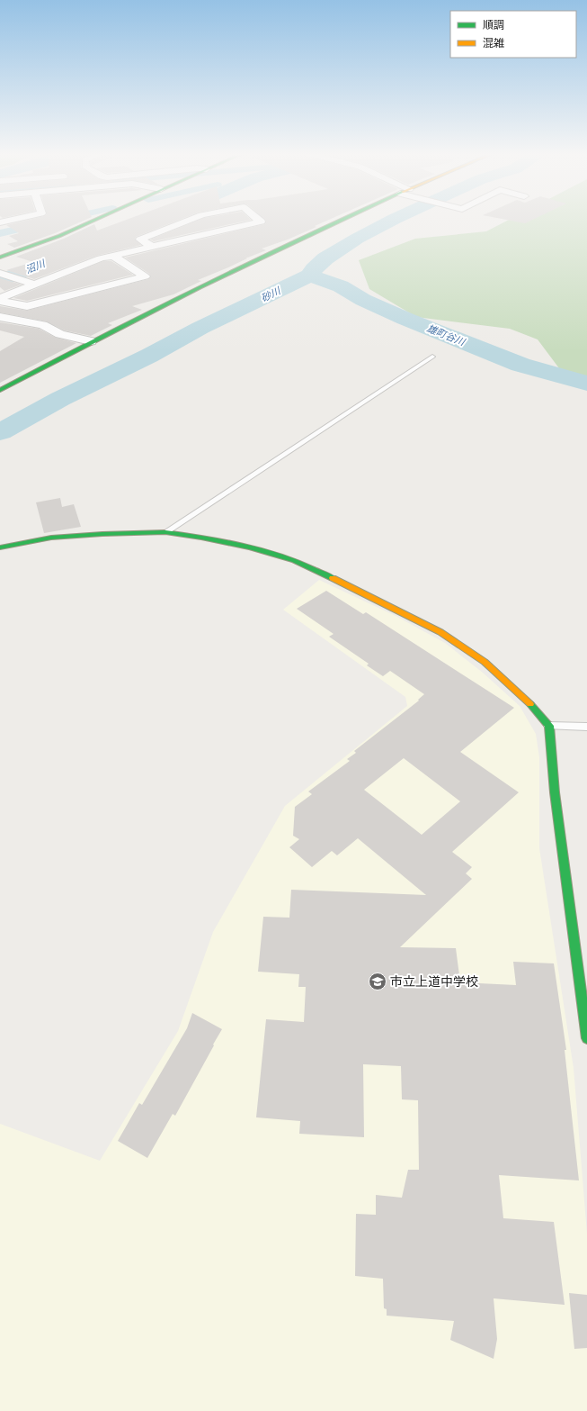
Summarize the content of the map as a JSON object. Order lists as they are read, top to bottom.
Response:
{
  "water": ["沼川", "砂川", "雄町谷川"],
  "places": {
    "school or university": ["市立上道中学校"]
  },
  "legend": ["順調", "混雑"]
}
